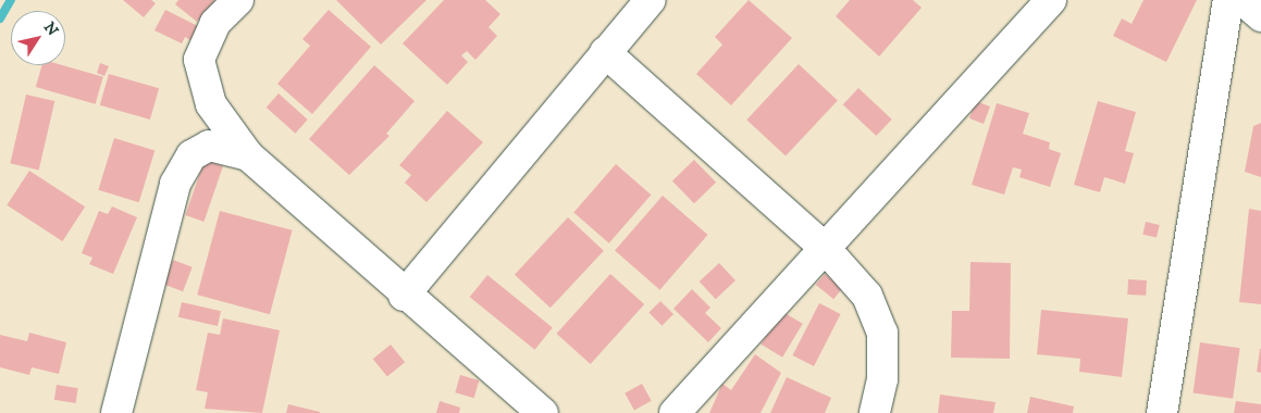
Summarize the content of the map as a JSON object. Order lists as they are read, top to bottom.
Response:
{
  "north": "top right"
}
